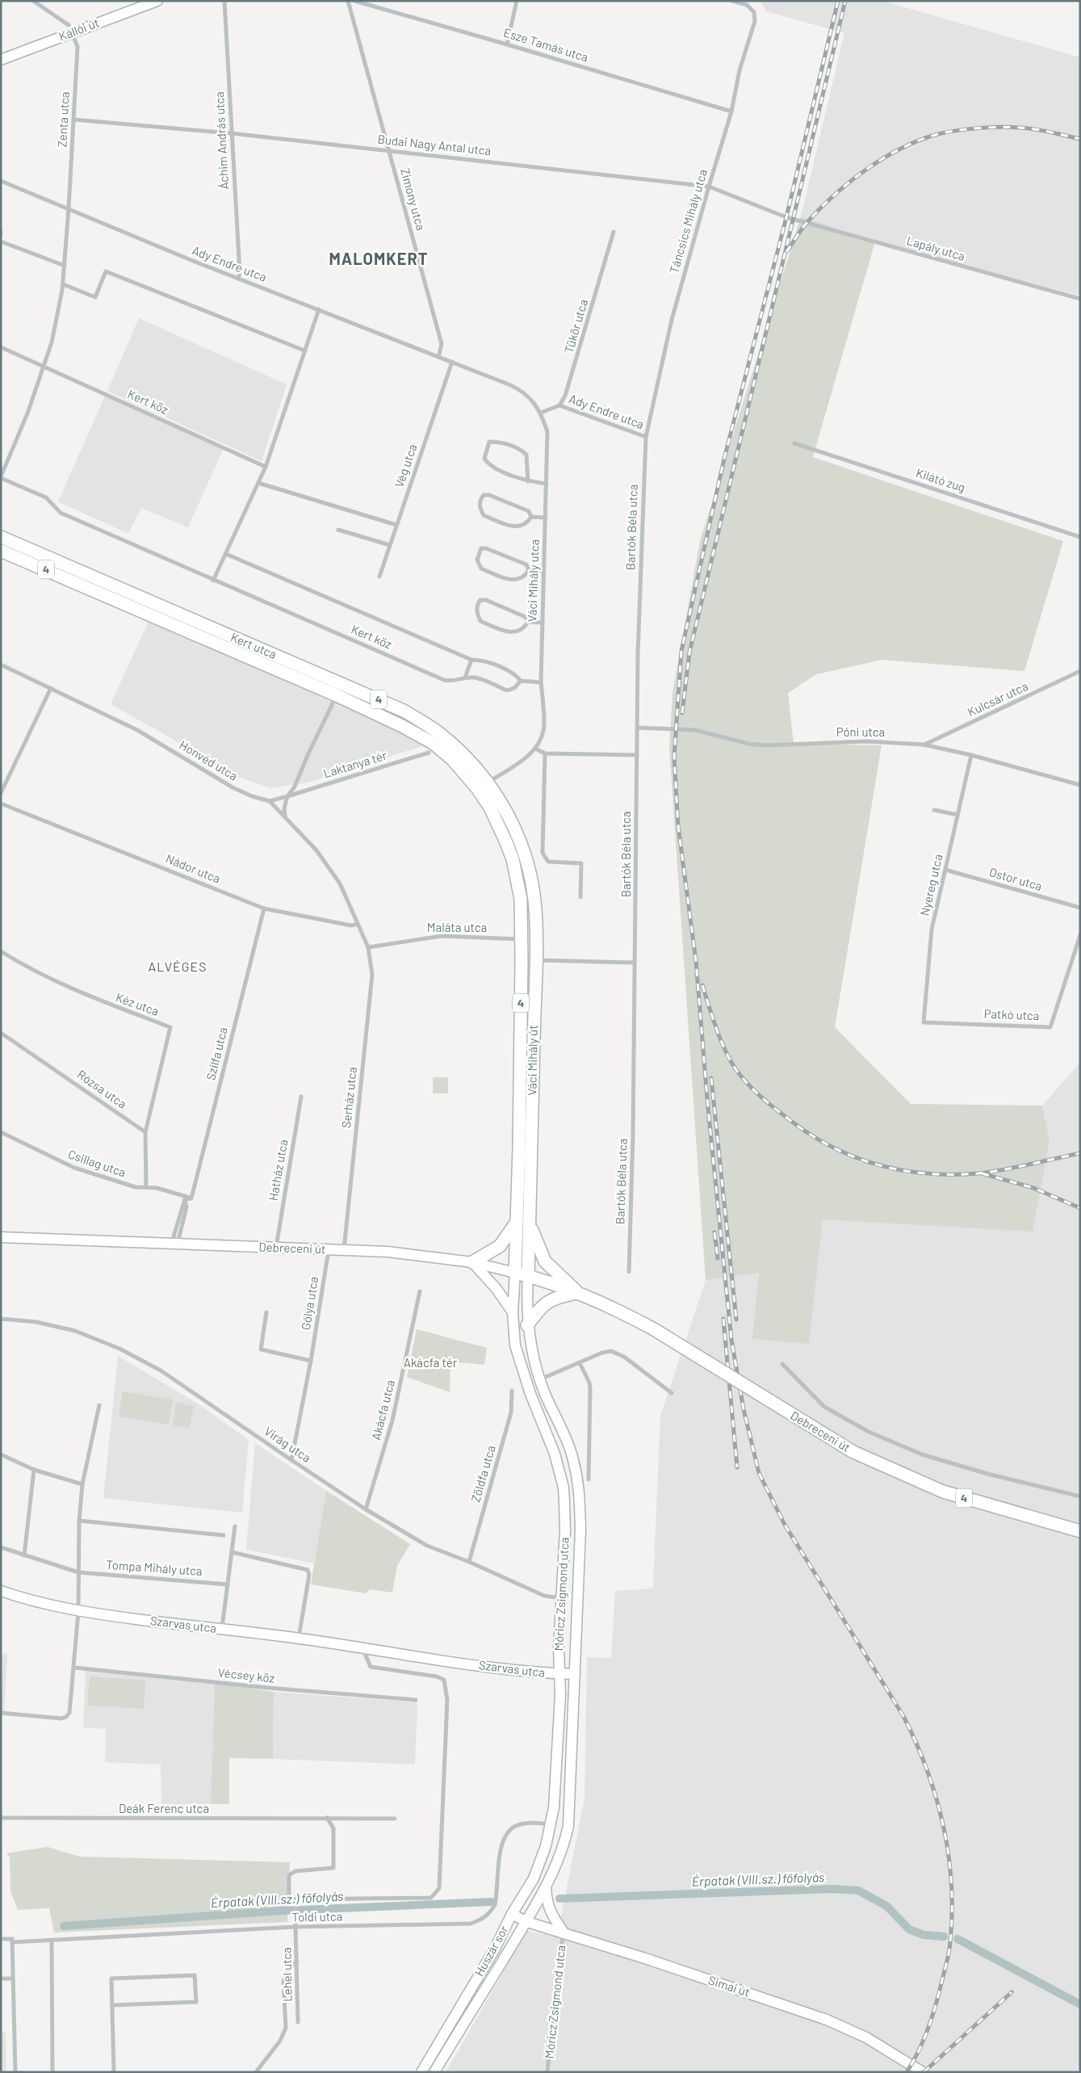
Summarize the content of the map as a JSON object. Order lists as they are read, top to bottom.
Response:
{
  "streets": {
    "main road": [
      "Kállói út",
      "4",
      "Kert utca",
      "Váci Mihály út",
      "Debreceni út",
      "Móricz Zsigmond utca",
      "Szarvas utca",
      "Huszár sor",
      "Simai út"
    ],
    "street": [
      "Esze Tamás utca",
      "Zenta utca",
      "Áchim András utca",
      "Budai Nagy Antal utca",
      "Zimony utca",
      "Táncsics Mihály utca",
      "Lapály utca",
      "Ady Endre utca",
      "Tükör utca",
      "Kert köz",
      "Vég utca",
      "Kilátó zug",
      "Bartók Béla utca",
      "Váci Mihály utca",
      "Kulcsár utca",
      "Póni utca",
      "Honvéd utca",
      "Laktanya tér",
      "Nádor utca",
      "Ostor utca",
      "Nyereg utca",
      "Maláta utca",
      "Kéz utca",
      "Patkó utca",
      "Szilfa utca",
      "Rózsa utca",
      "Serház utca",
      "Csillag utca",
      "Hatház utca",
      "Gólya utca",
      "Akácfa utca",
      "Virág utca",
      "Zöldfa utca",
      "Tompa Mihály utca",
      "Vécsey köz",
      "Deák Ferenc utca",
      "Toldi utca",
      "Lehel utca"
    ]
  },
  "crossings": [
    ["Kállói út", "Zenta utca"],
    ["Esze Tamás utca", "Táncsics Mihály utca"],
    ["Zenta utca", "Budai Nagy Antal utca"],
    ["Zenta utca", "Ady Endre utca"],
    ["Zenta utca", "Kert köz"],
    ["Áchim András utca", "Budai Nagy Antal utca"],
    ["Áchim András utca", "Ady Endre utca"],
    ["Budai Nagy Antal utca", "Zimony utca"],
    ["Budai Nagy Antal utca", "Táncsics Mihály utca"],
    ["Budai Nagy Antal utca", "Lapály utca"],
    ["Zimony utca", "Ady Endre utca"],
    ["Táncsics Mihály utca", "Ady Endre utca"],
    ["Táncsics Mihály utca", "Bartók Béla utca"],
    ["Ady Endre utca", "Tükör utca"],
    ["Ady Endre utca", "Vég utca"],
    ["Ady Endre utca", "Bartók Béla utca"],
    ["Ady Endre utca", "Váci Mihály utca"],
    ["Kert köz", "Váci Mihály utca"],
    ["Bartók Béla utca", "Póni utca"],
    ["Váci Mihály utca", "Kert utca"],
    ["Váci Mihály utca", "Váci Mihály út"],
    ["Kert utca", "Laktanya tér"],
    ["Kert utca", "Váci Mihály út"],
    ["Kulcsár utca", "Póni utca"],
    ["Póni utca", "Nyereg utca"],
    ["Honvéd utca", "Laktanya tér"],
    ["Honvéd utca", "Nádor utca"],
    ["Nádor utca", "Szilfa utca"],
    ["Ostor utca", "Nyereg utca"],
    ["Nyereg utca", "Patkó utca"],
    ["Maláta utca", "Váci Mihály út"],
    ["Maláta utca", "Serház utca"],
    ["Kéz utca", "Rózsa utca"],
    ["Szilfa utca", "Csillag utca"],
    ["Váci Mihály út", "Debreceni út"],
    ["Váci Mihály út", "Móricz Zsigmond utca"],
    ["Serház utca", "Debreceni út"],
    ["Hatház utca", "Debreceni út"],
    ["Debreceni út", "Gólya utca"],
    ["Debreceni út", "Móricz Zsigmond utca"],
    ["Gólya utca", "Virág utca"],
    ["Akácfa utca", "Virág utca"],
    ["Virág utca", "Zöldfa utca"],
    ["Virág utca", "Móricz Zsigmond utca"],
    ["Móricz Zsigmond utca", "Szarvas utca"],
    ["Móricz Zsigmond utca", "Toldi utca"],
    ["Móricz Zsigmond utca", "Huszár sor"],
    ["Móricz Zsigmond utca", "Simai út"],
    ["Szarvas utca", "Toldi utca"],
    ["Deák Ferenc utca", "Toldi utca"],
    ["Toldi utca", "Lehel utca"],
    ["Huszár sor", "Simai út"]
  ],
  "districts": ["MALOMKERT", "ALVÉGES"],
  "water": ["Érpatak (VIII.sz.) főfolyás"],
  "parks": ["Akácfa tér"]
}
